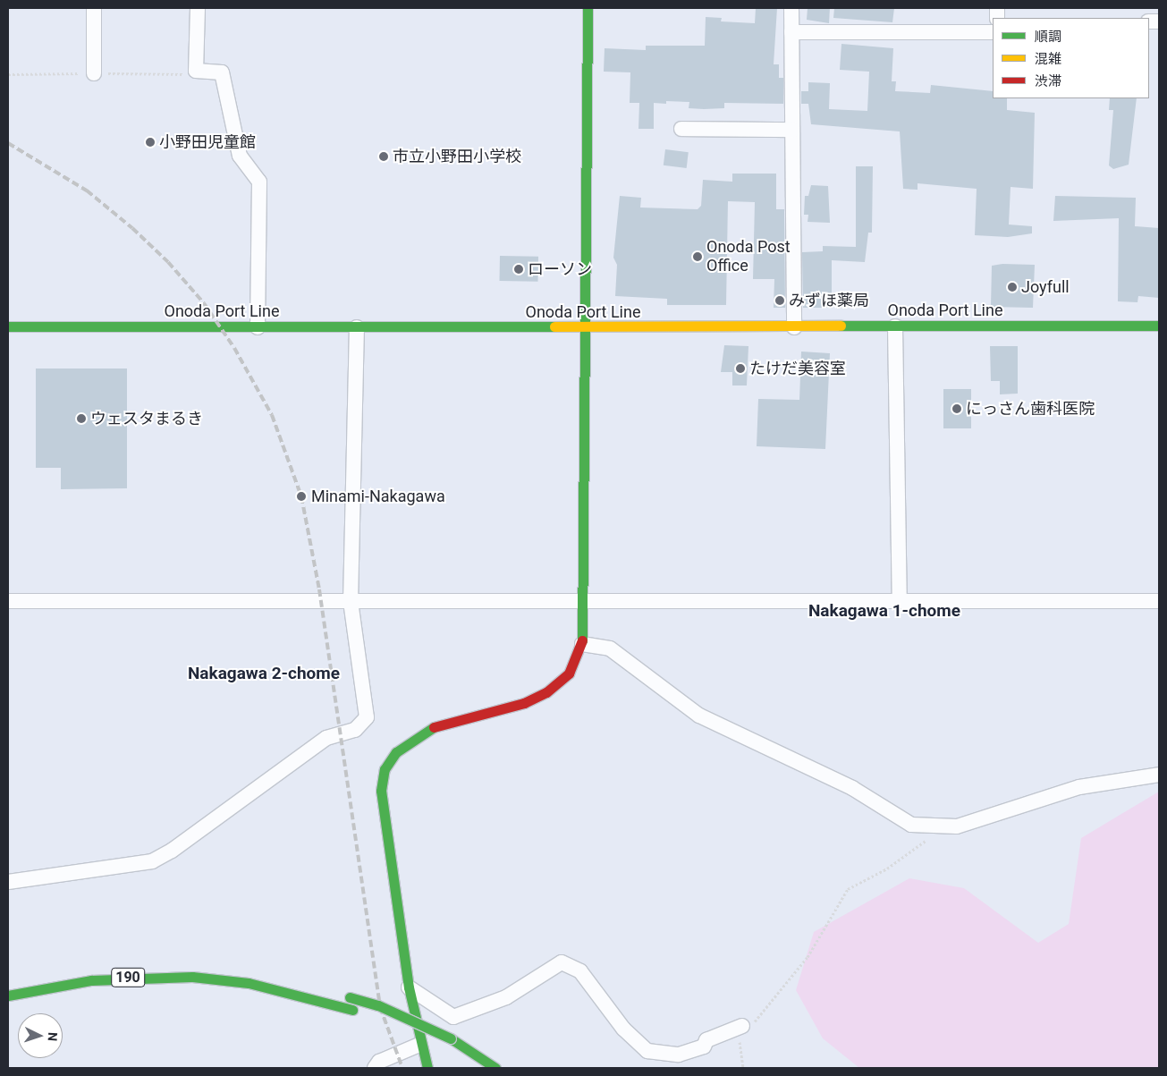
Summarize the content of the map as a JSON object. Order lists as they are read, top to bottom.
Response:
{
  "streets": {
    "main road": ["Onoda Port Line", "190"]
  },
  "districts": ["Nakagawa 1-chome", "Nakagawa 2-chome"],
  "places": [
    "小野田児童館",
    "市立小野田小学校",
    "Onoda Post Office",
    "ローソン",
    "Joyfull",
    "みずほ薬局",
    "たけだ美容室",
    "にっさん歯科医院",
    "ウェスタまるき",
    "Minami-Nakagawa"
  ],
  "legend": ["順調", "混雑", "渋滞"],
  "north": "right"
}
